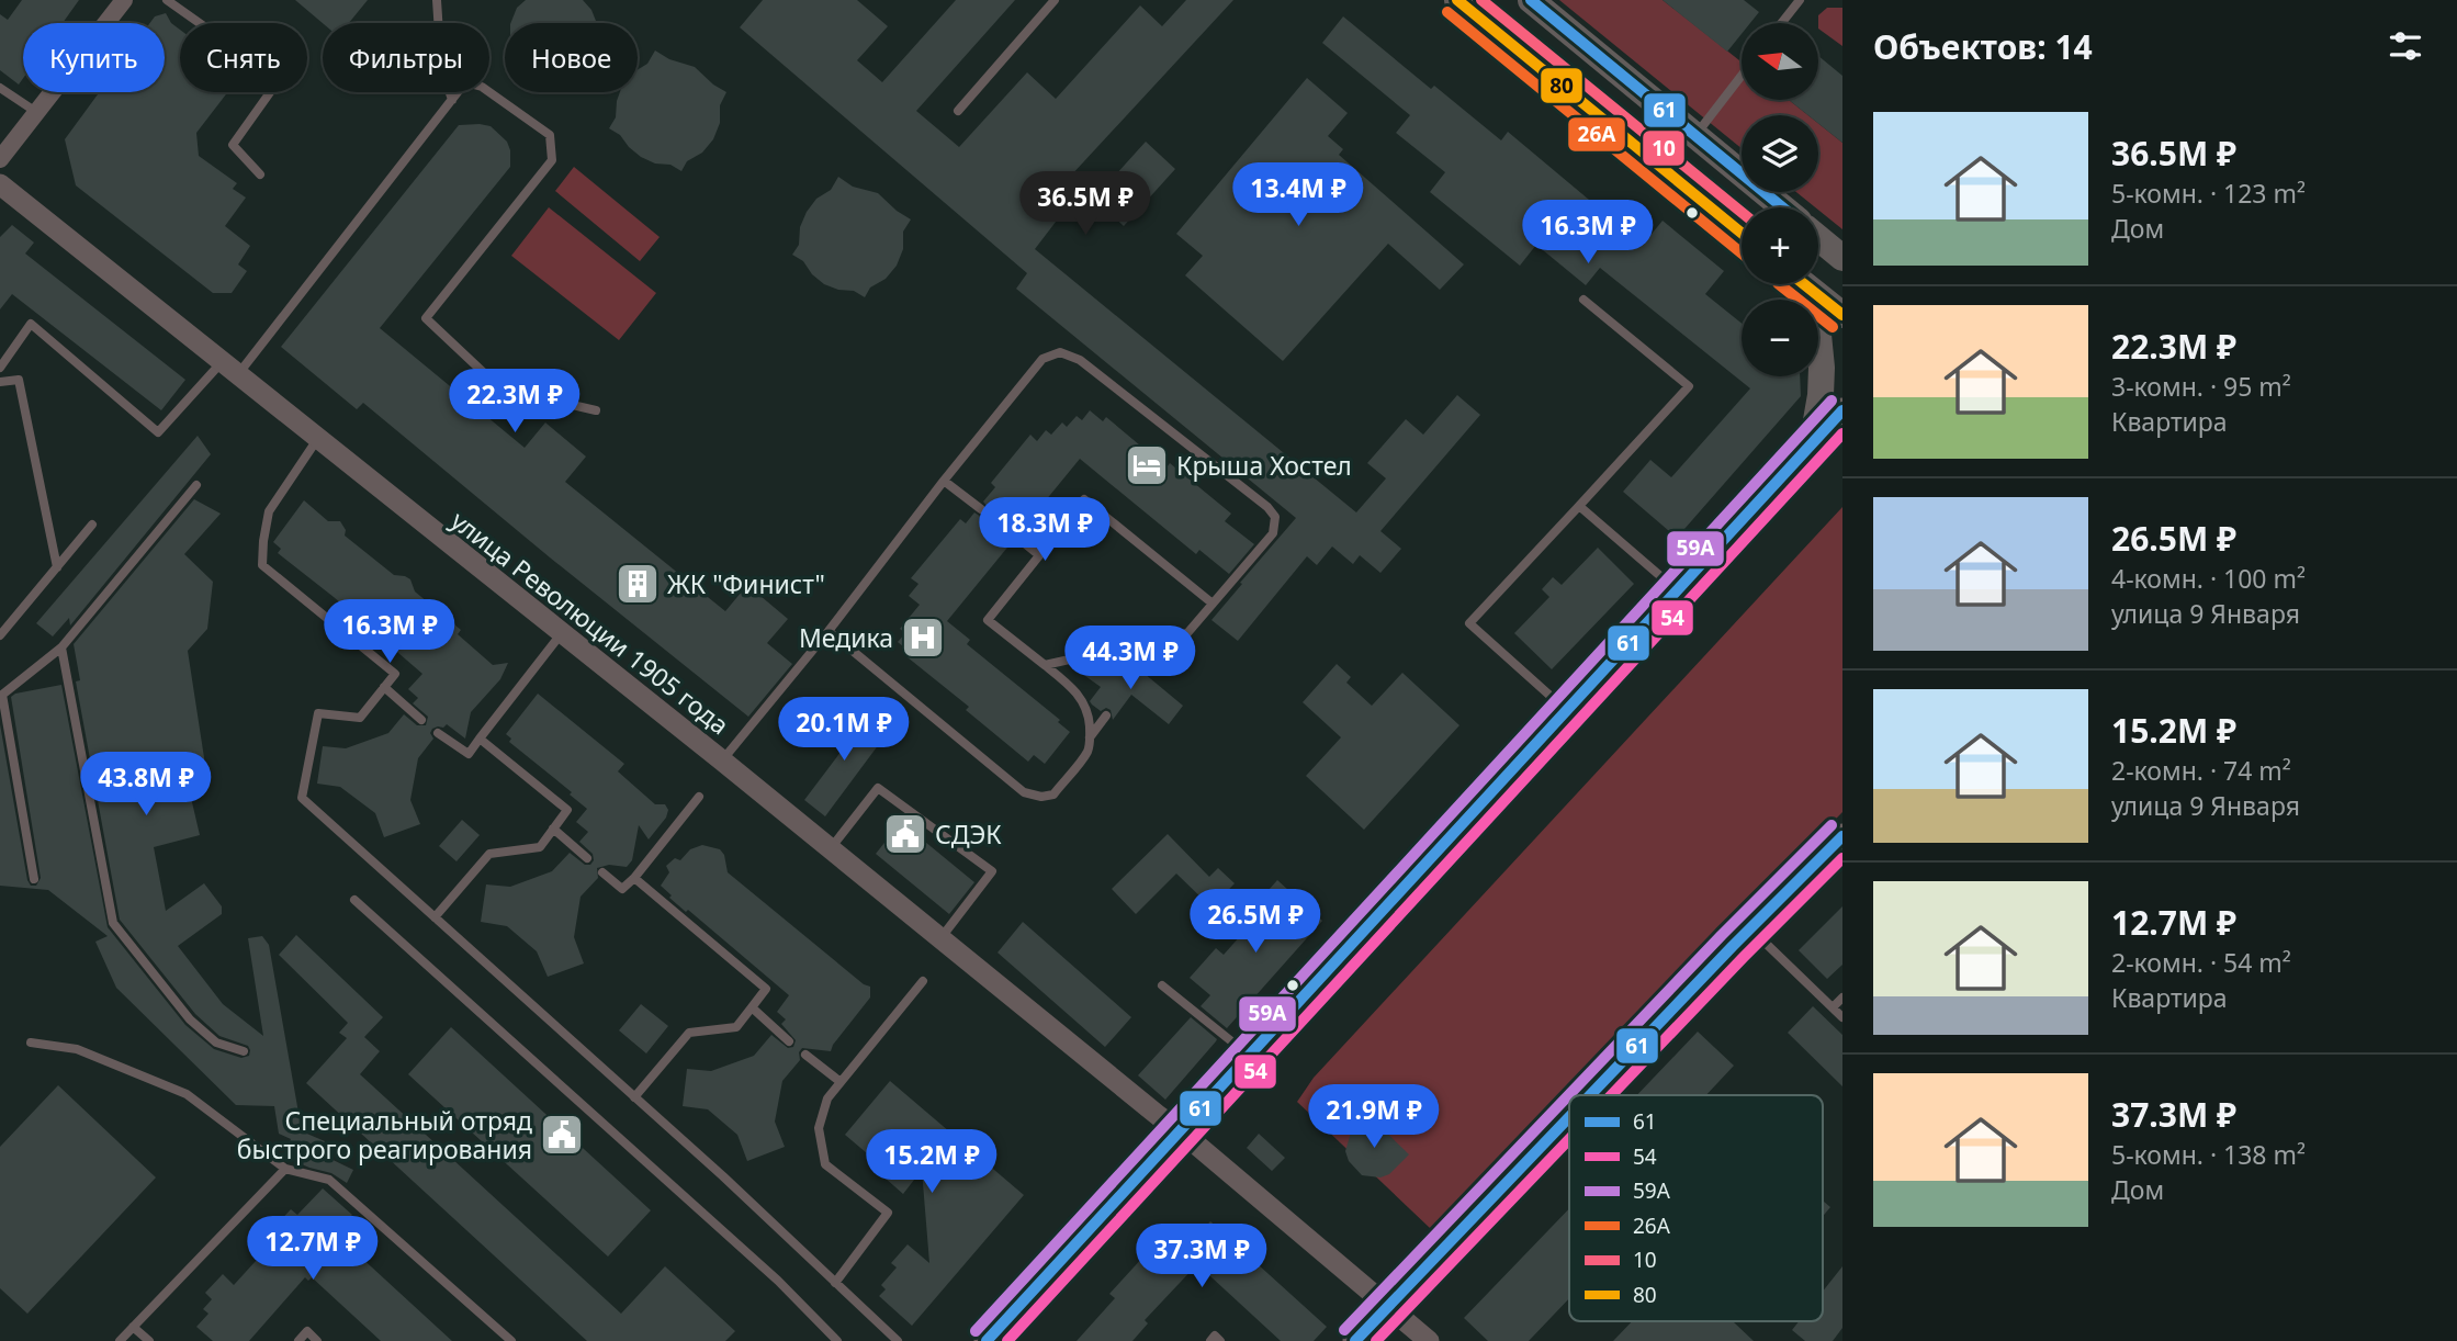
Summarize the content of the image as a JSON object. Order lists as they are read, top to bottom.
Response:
{
  "streets": {
    "street": ["улица Революции 1905 года"]
  },
  "places": {
    "hotel": ["Крыша Хостел"],
    "building": ["ЖК \"Финист\""],
    "hospital": ["Медика"],
    "public building": ["СДЭК", "Специальный отряд быстрого реагирования"]
  },
  "lines": [
    "transit line 61",
    "transit line 10",
    "transit line 80",
    "transit line 26А",
    "transit line 59А",
    "transit line 54"
  ],
  "legend": [
    "61",
    "54",
    "59А",
    "26А",
    "10",
    "80"
  ],
  "north": "left",
  "page": {
    "heading": "Объектов: 14",
    "map_buttons": ["+", "−"],
    "chip": [
      "Купить",
      "Снять",
      "Фильтры",
      "Новое"
    ],
    "list": [
      {
        "name": "36.5M ₽",
        "note": "5-комн. · 123 m² · Дом"
      },
      {
        "name": "22.3M ₽",
        "note": "3-комн. · 95 m² · Квартира"
      },
      {
        "name": "26.5M ₽",
        "note": "4-комн. · 100 m² · улица 9 Января"
      },
      {
        "name": "15.2M ₽",
        "note": "2-комн. · 74 m² · улица 9 Января"
      },
      {
        "name": "12.7M ₽",
        "note": "2-комн. · 54 m² · Квартира"
      },
      {
        "name": "37.3M ₽",
        "note": "5-комн. · 138 m² · Дом"
      }
    ],
    "price": [
      "13.4M ₽",
      "36.5M ₽",
      "16.3M ₽",
      "22.3M ₽",
      "18.3M ₽",
      "16.3M ₽",
      "44.3M ₽",
      "20.1M ₽",
      "43.8M ₽",
      "26.5M ₽",
      "21.9M ₽",
      "15.2M ₽",
      "12.7M ₽",
      "37.3M ₽"
    ]
  }
}
